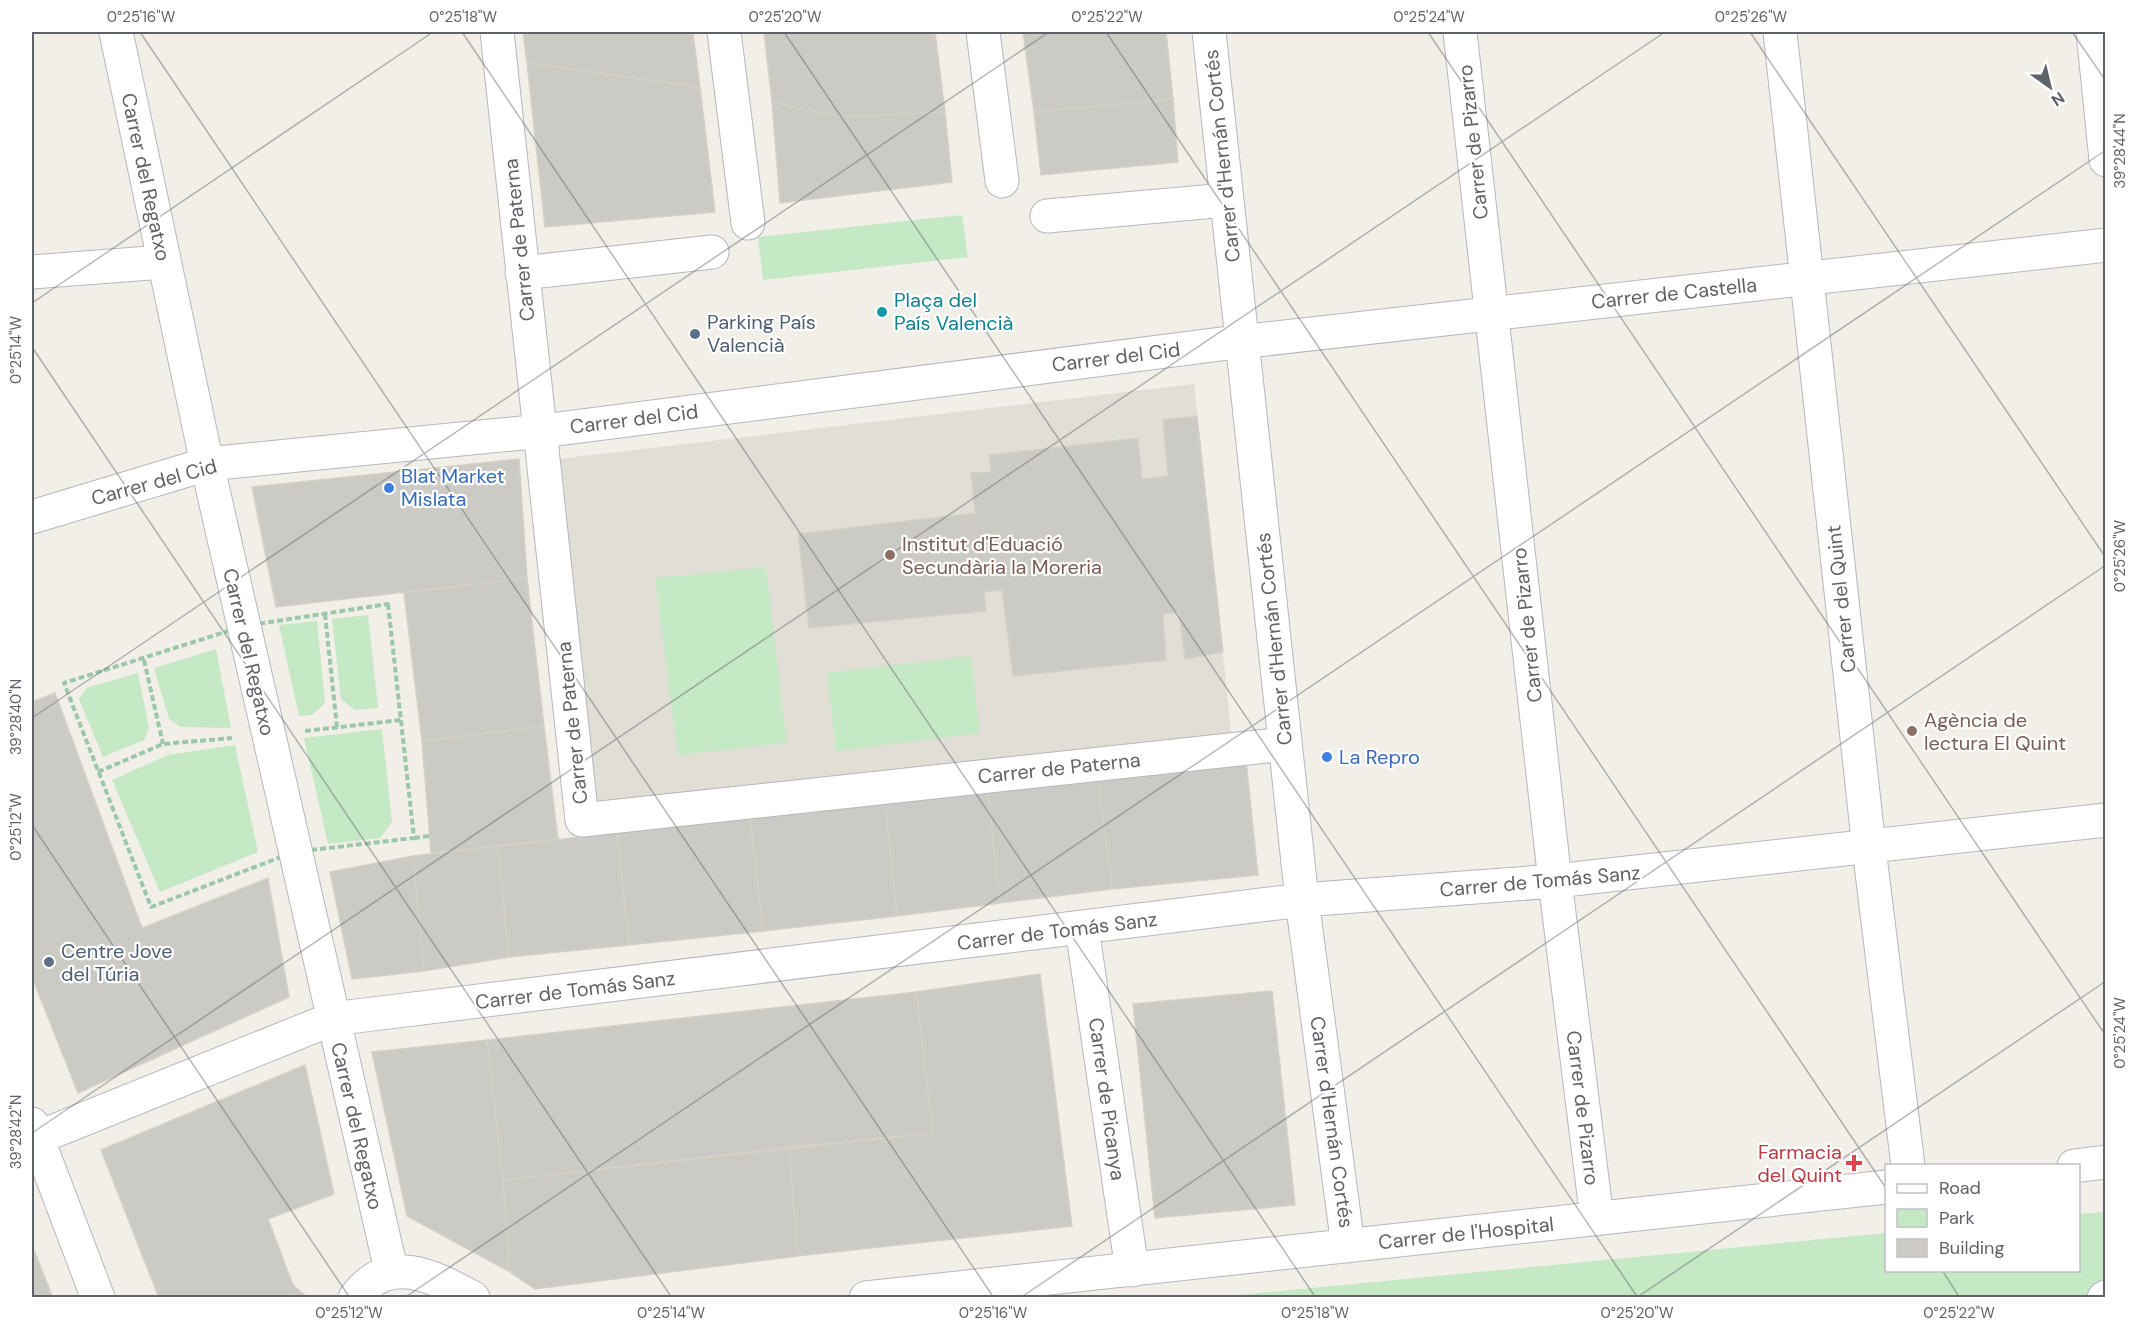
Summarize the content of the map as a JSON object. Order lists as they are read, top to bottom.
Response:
{
  "streets": {
    "street": [
      "Carrer de Pizarro",
      "Carrer d'Hernán Cortés",
      "Carrer del Regatxo",
      "Carrer de Paterna",
      "Carrer de Castella",
      "Carrer del Cid",
      "Carrer del Quint",
      "Carrer de Tomás Sanz",
      "Carrer de Picanya",
      "Carrer de l'Hospital"
    ]
  },
  "crossings": [
    ["Carrer de Pizarro", "Carrer de Castella"],
    ["Carrer de Pizarro", "Carrer de Tomás Sanz"],
    ["Carrer de Pizarro", "Carrer de l'Hospital"],
    ["Carrer d'Hernán Cortés", "Carrer de Paterna"],
    ["Carrer d'Hernán Cortés", "Carrer de Castella"],
    ["Carrer d'Hernán Cortés", "Carrer del Cid"],
    ["Carrer d'Hernán Cortés", "Carrer de Tomás Sanz"],
    ["Carrer d'Hernán Cortés", "Carrer de l'Hospital"],
    ["Carrer del Regatxo", "Carrer del Cid"],
    ["Carrer del Regatxo", "Carrer de Tomás Sanz"],
    ["Carrer de Paterna", "Carrer del Cid"],
    ["Carrer de Castella", "Carrer del Cid"],
    ["Carrer de Castella", "Carrer del Quint"],
    ["Carrer del Quint", "Carrer de Tomás Sanz"],
    ["Carrer de Tomás Sanz", "Carrer de Picanya"],
    ["Carrer de Picanya", "Carrer de l'Hospital"]
  ],
  "places": {
    "other": [
      "Plaça del País Valencià",
      "Parking País Valencià",
      "Blat Market Mislata",
      "Institut d'Eduació Secundària la Moreria",
      "Agència de lectura El Quint",
      "La Repro",
      "Centre Jove del Túria"
    ],
    "health": ["Farmacia del Quint"]
  },
  "legend": ["Road", "Park", "Building"],
  "north": "bottom right",
  "coordinates": [
    "0°25'16\"W",
    "0°25'18\"W",
    "0°25'20\"W",
    "0°25'22\"W",
    "0°25'24\"W",
    "0°25'26\"W",
    "39°28'44\"N",
    "0°25'14\"W",
    "39°28'40\"N",
    "0°25'12\"W",
    "39°28'42\"N"
  ]
}
